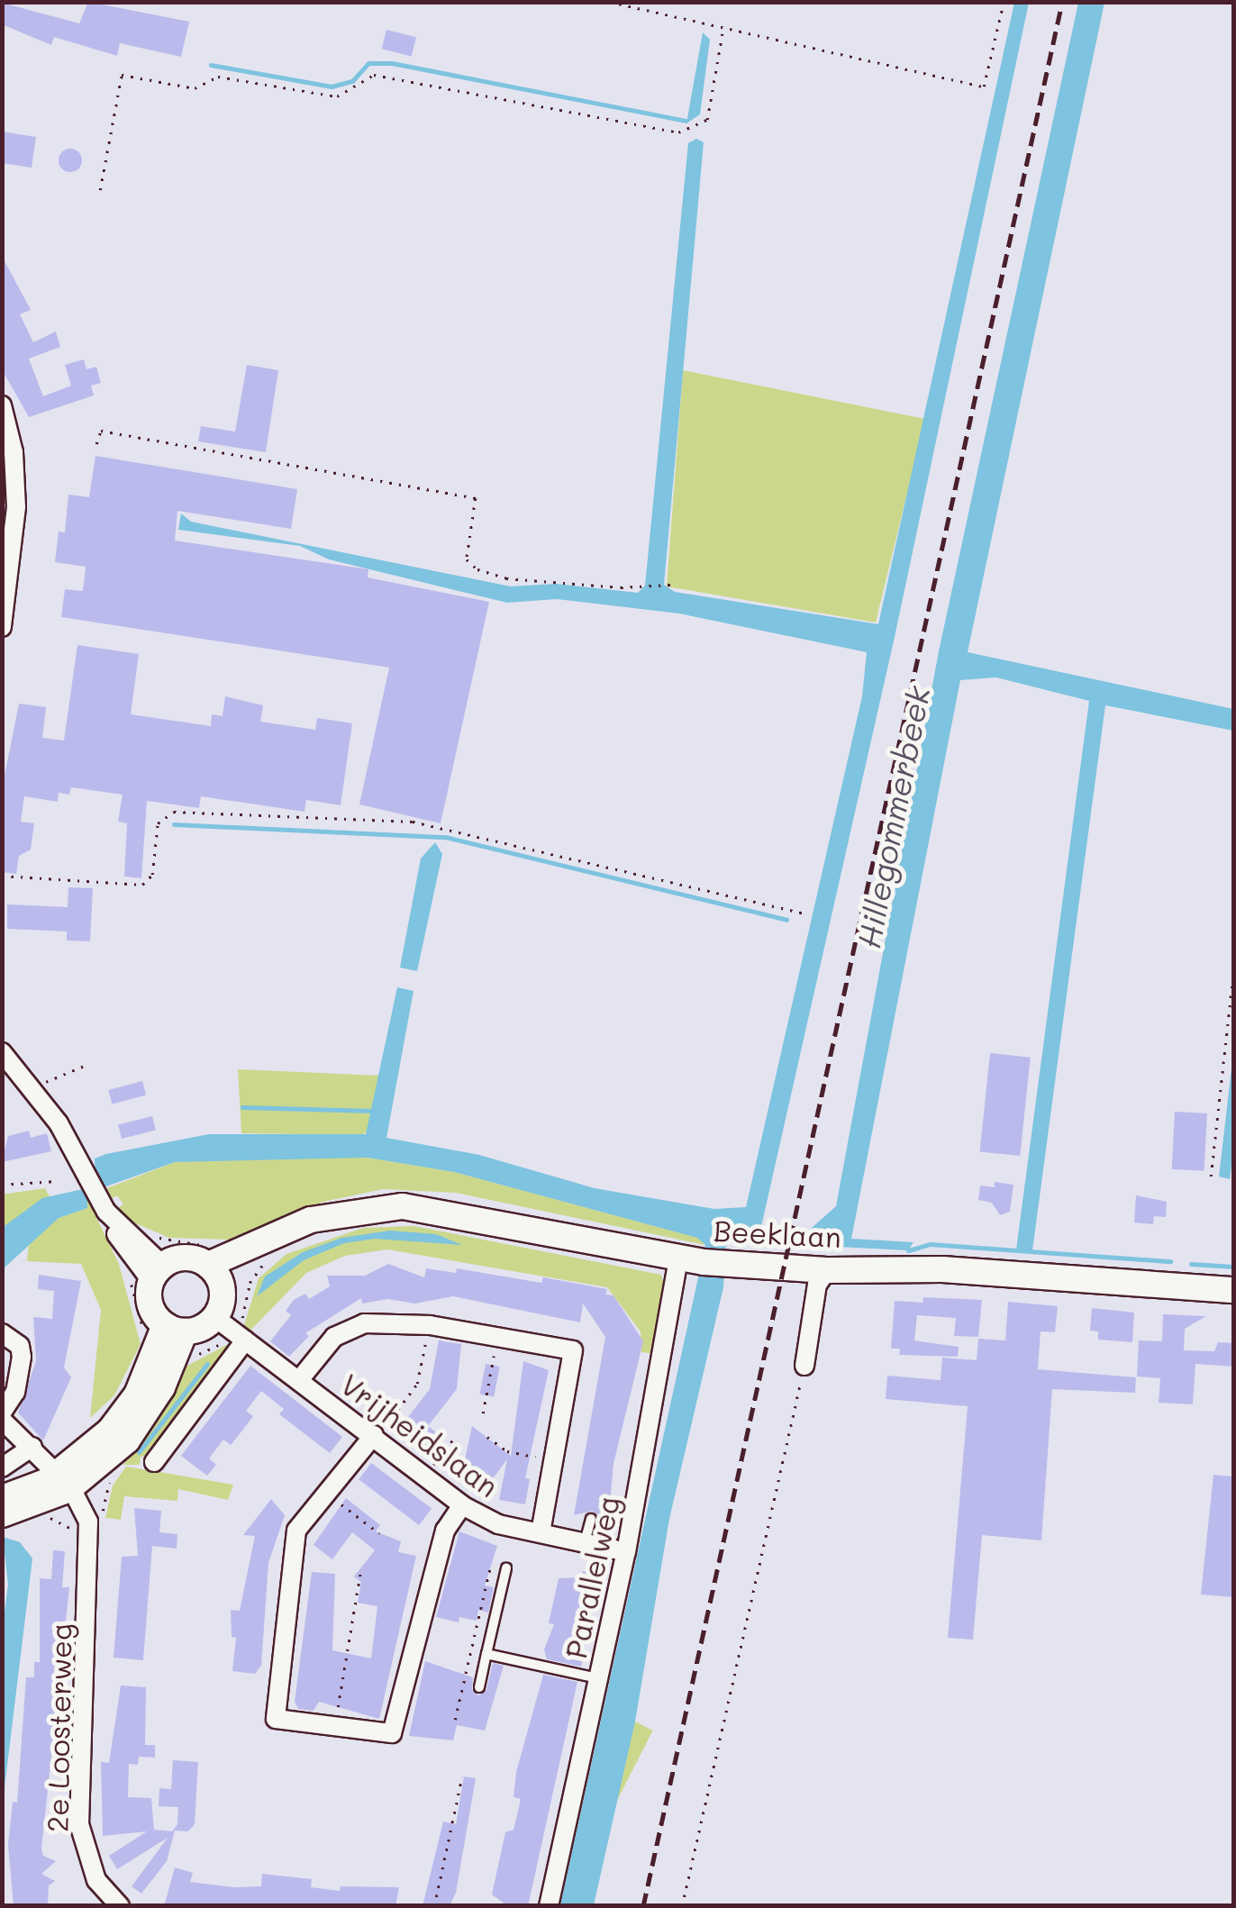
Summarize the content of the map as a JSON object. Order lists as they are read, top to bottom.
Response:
{
  "streets": {
    "main road": ["Beeklaan"],
    "street": ["Vrijheidslaan", "Parallelweg", "2e Loosterweg"]
  },
  "crossings": [
    ["Beeklaan", "Parallelweg"]
  ],
  "water": ["Hillegommerbeek"]
}
